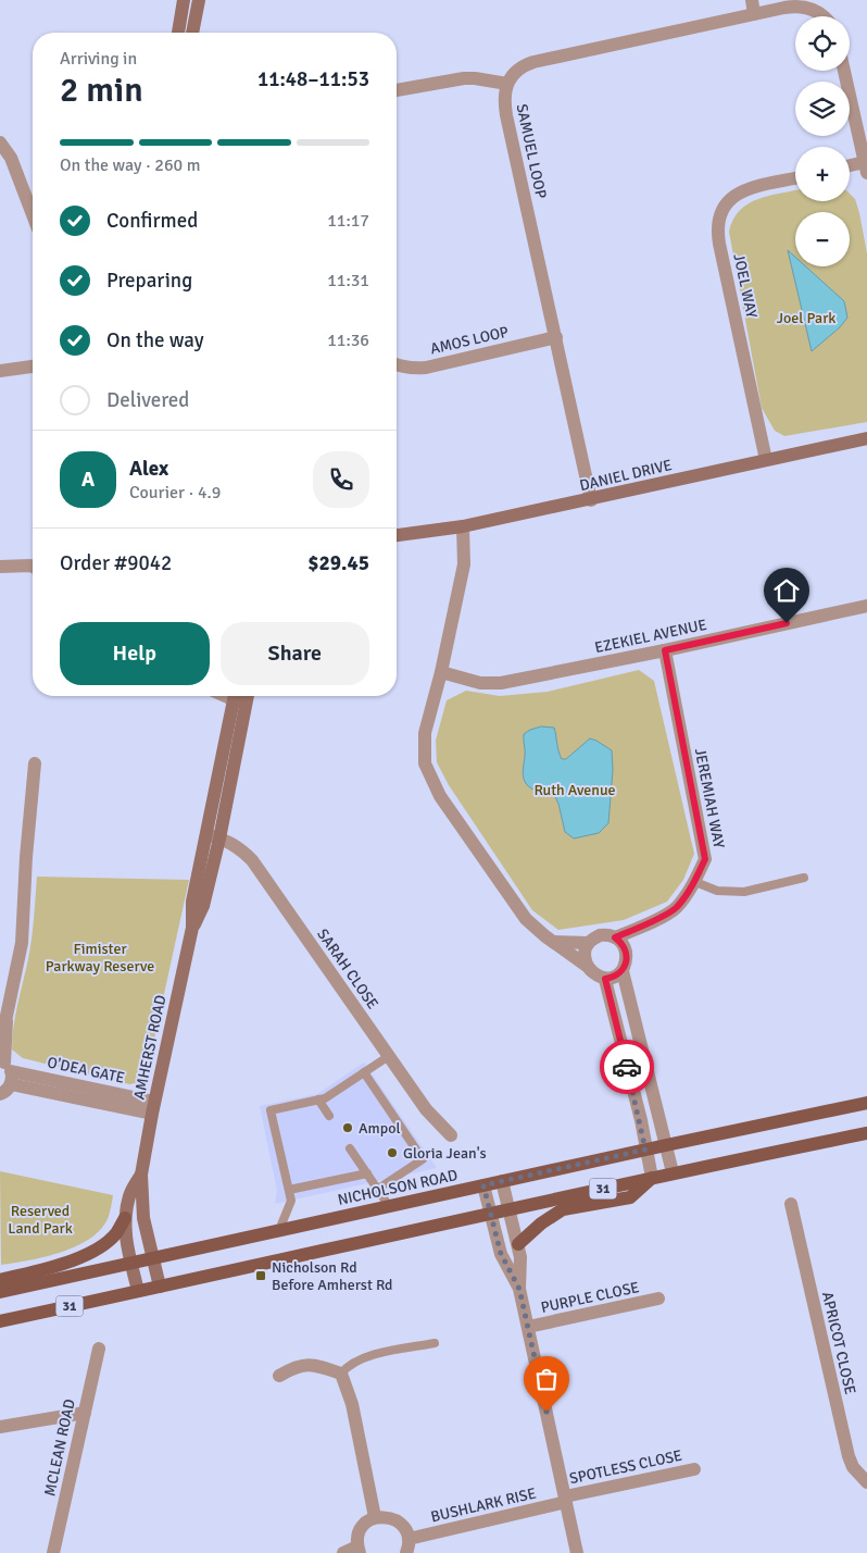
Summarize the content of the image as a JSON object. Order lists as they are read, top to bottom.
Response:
{
  "streets": {
    "main road": [
      "DANIEL DRIVE",
      "AMHERST ROAD",
      "NICHOLSON ROAD",
      "31"
    ],
    "street": [
      "SAMUEL LOOP",
      "JOEL WAY",
      "AMOS LOOP",
      "EZEKIEL AVENUE",
      "JEREMIAH WAY",
      "SARAH CLOSE",
      "O'DEA GATE",
      "PURPLE CLOSE",
      "APRICOT CLOSE",
      "MCLEAN ROAD",
      "SPOTLESS CLOSE",
      "BUSHLARK RISE"
    ]
  },
  "crossings": [
    ["SAMUEL LOOP", "AMOS LOOP"],
    ["SAMUEL LOOP", "DANIEL DRIVE"],
    ["JOEL WAY", "DANIEL DRIVE"],
    ["EZEKIEL AVENUE", "JEREMIAH WAY"],
    ["SARAH CLOSE", "AMHERST ROAD"],
    ["AMHERST ROAD", "O'DEA GATE"],
    ["AMHERST ROAD", "NICHOLSON ROAD"],
    ["AMHERST ROAD", "31"],
    ["SPOTLESS CLOSE", "BUSHLARK RISE"]
  ],
  "parks": [
    "Joel Park",
    "Ruth Avenue",
    "Fimister Parkway Reserve",
    "Reserved Land Park"
  ],
  "places": {
    "other": ["Ampol", "Gloria Jean's"],
    "transit": ["Nicholson Rd Before Amherst Rd"]
  },
  "page": {
    "map_buttons": ["+", "−"],
    "heading": ["2 min", "Arriving in", "11:48–11:53"],
    "panel": [
      "Alex",
      "Courier · 4.9",
      "Order #9042",
      "$29.45"
    ],
    "bar": "On the way · 260 m",
    "list": [
      ["Confirmed", "11:17"],
      ["Preparing", "11:31"],
      ["On the way", "11:36"],
      "Delivered"
    ],
    "round": "A",
    "buttons": ["Help", "Share"]
  }
}
